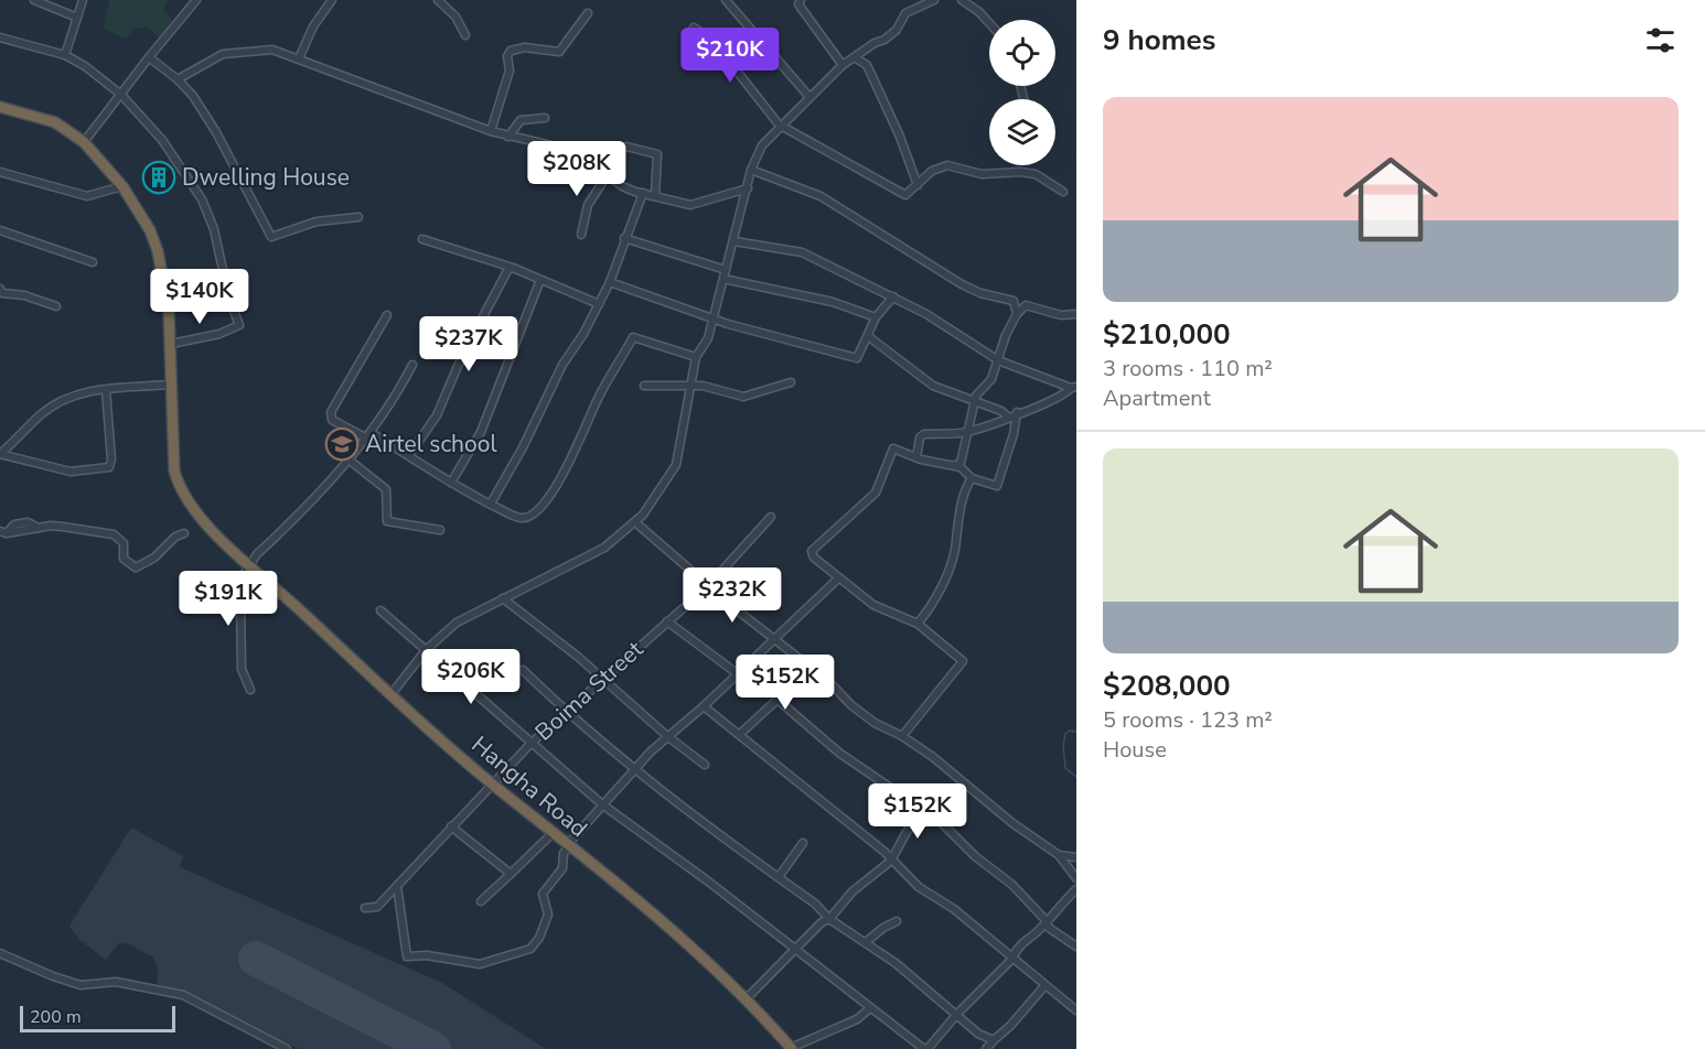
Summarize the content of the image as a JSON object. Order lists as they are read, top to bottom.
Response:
{
  "streets": {
    "highway": ["Hangha Road"],
    "street": ["Boima Street"]
  },
  "crossings": [
    ["Boima Street", "Hangha Road"]
  ],
  "places": {
    "building": ["Dwelling House"],
    "school or university": ["Airtel school"]
  },
  "scale_bar": "200 m",
  "page": {
    "heading": "9 homes",
    "price": [
      "$210K",
      "$208K",
      "$140K",
      "$237K",
      "$232K",
      "$191K",
      "$206K",
      "$152K",
      "$152K"
    ],
    "list": [
      {
        "name": "$210,000",
        "note": "3 rooms · 110 m² · Apartment"
      },
      {
        "name": "$208,000",
        "note": "5 rooms · 123 m² · House"
      }
    ],
    "scale": "200 m"
  }
}
